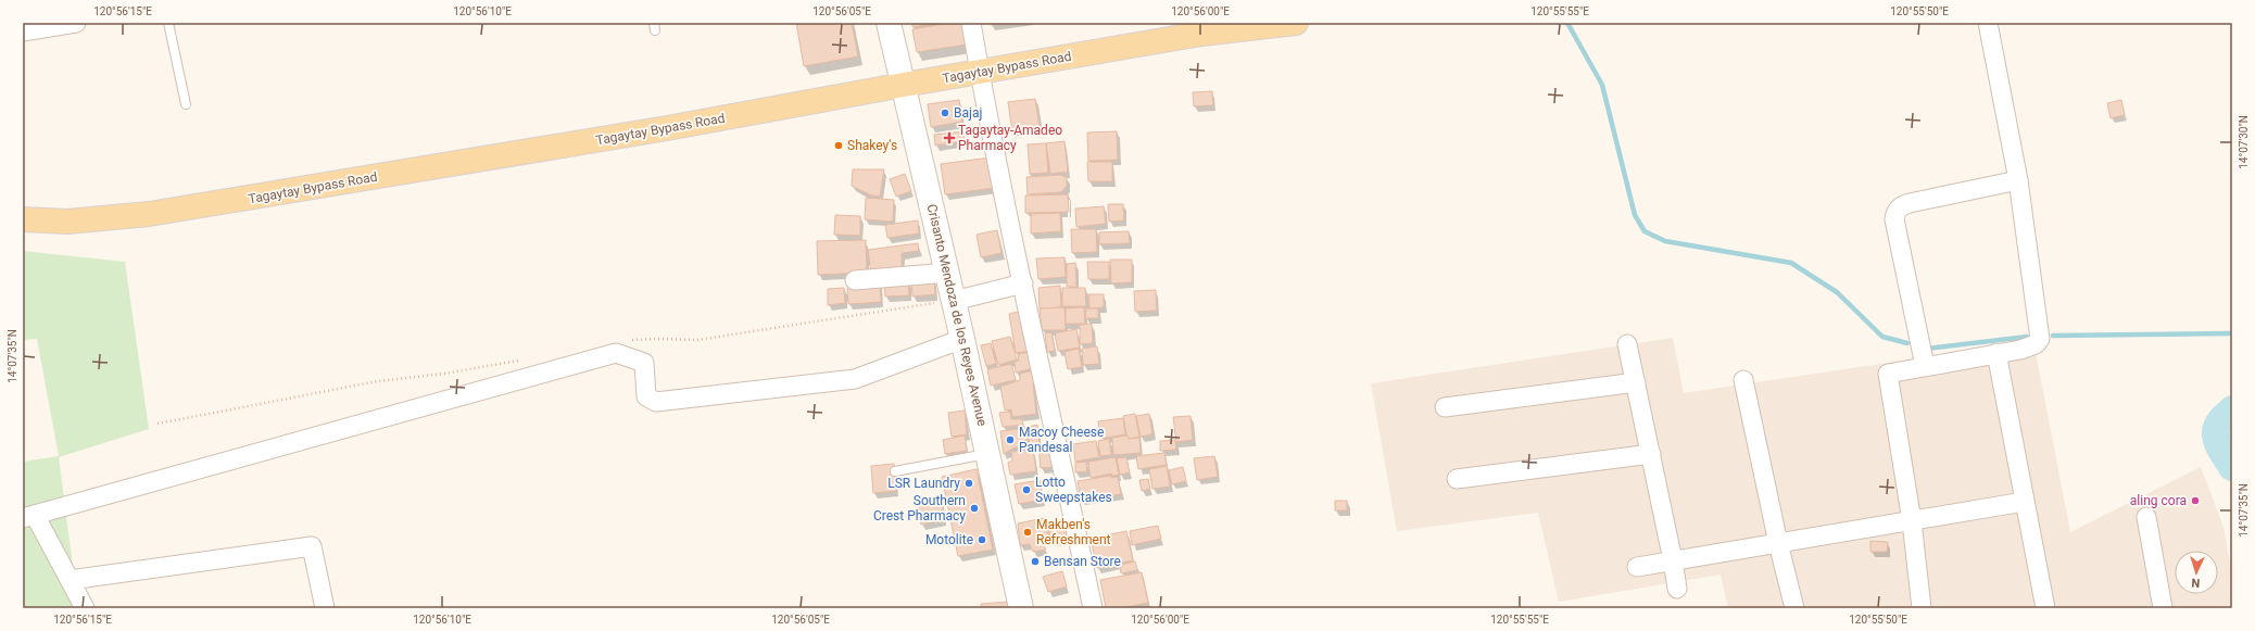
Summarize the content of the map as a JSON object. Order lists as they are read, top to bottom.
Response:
{
  "streets": {
    "main road": ["Tagaytay Bypass Road", "Crisanto Mendoza de los Reyes Avenue"]
  },
  "crossings": [
    ["Tagaytay Bypass Road", "Crisanto Mendoza de los Reyes Avenue"]
  ],
  "places": {
    "other": [
      "Bajaj",
      "Shakey's",
      "Macoy Cheese Pandesal",
      "LSR Laundry",
      "Lotto Sweepstakes",
      "aling cora",
      "Southern Crest Pharmacy",
      "Makben's Refreshment",
      "Motolite",
      "Bensan Store"
    ],
    "health": ["Tagaytay-Amadeo Pharmacy"]
  },
  "north": "bottom",
  "coordinates": [
    "120°56'15\"E",
    "120°56'10\"E",
    "120°56'05\"E",
    "120°56'00\"E",
    "120°55'55\"E",
    "120°55'50\"E",
    "14°07'30\"N",
    "14°07'35\"N"
  ]
}
